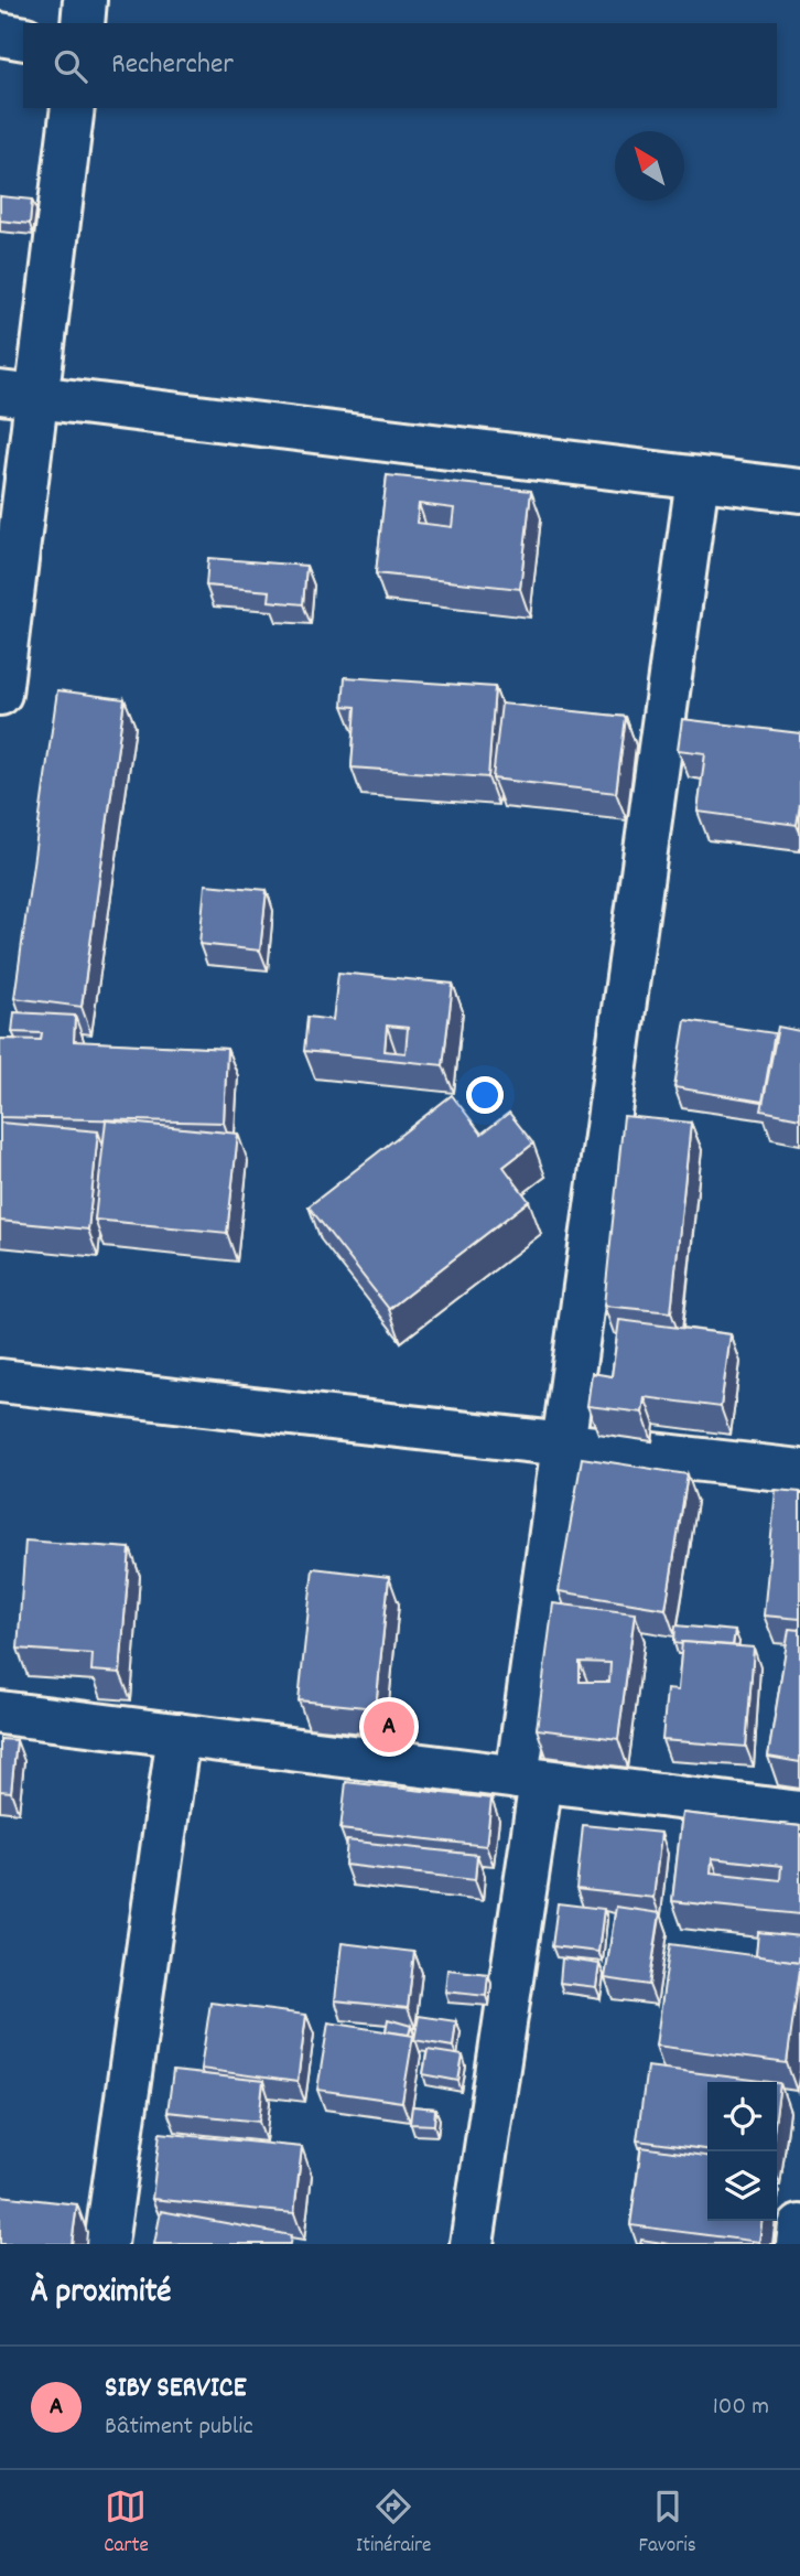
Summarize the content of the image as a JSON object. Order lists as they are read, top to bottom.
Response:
{
  "north": "top left",
  "page": {
    "search": "Rechercher",
    "pins": "A",
    "heading": "À proximité",
    "list": [
      {
        "mark": "A",
        "name": "SIBY SERVICE",
        "note": "Bâtiment public",
        "value": "100 m"
      }
    ],
    "nav": ["Carte", "Itinéraire", "Favoris"]
  }
}
